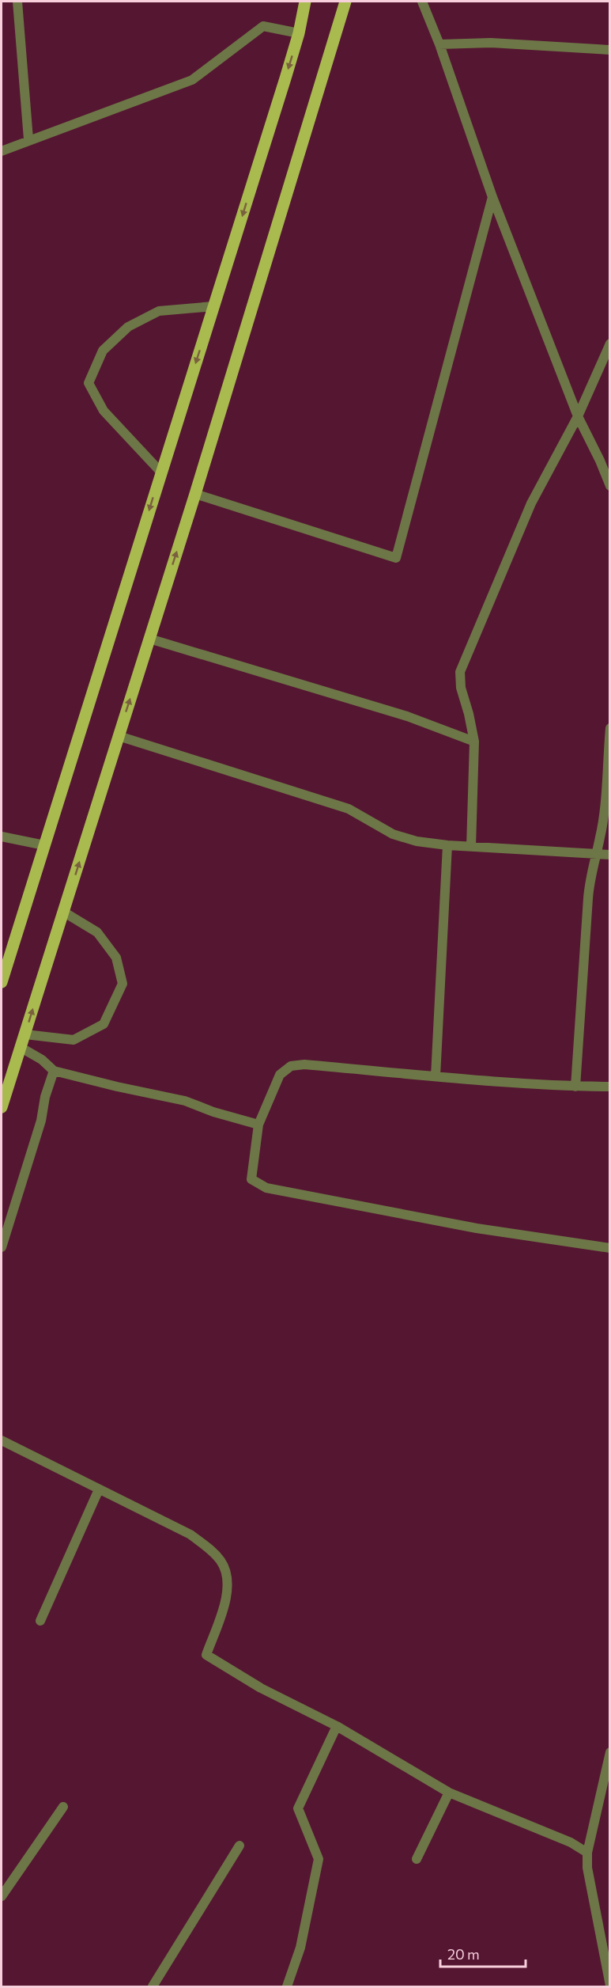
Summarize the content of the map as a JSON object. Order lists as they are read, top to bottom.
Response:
{
  "scale_bar": "20 m"
}
